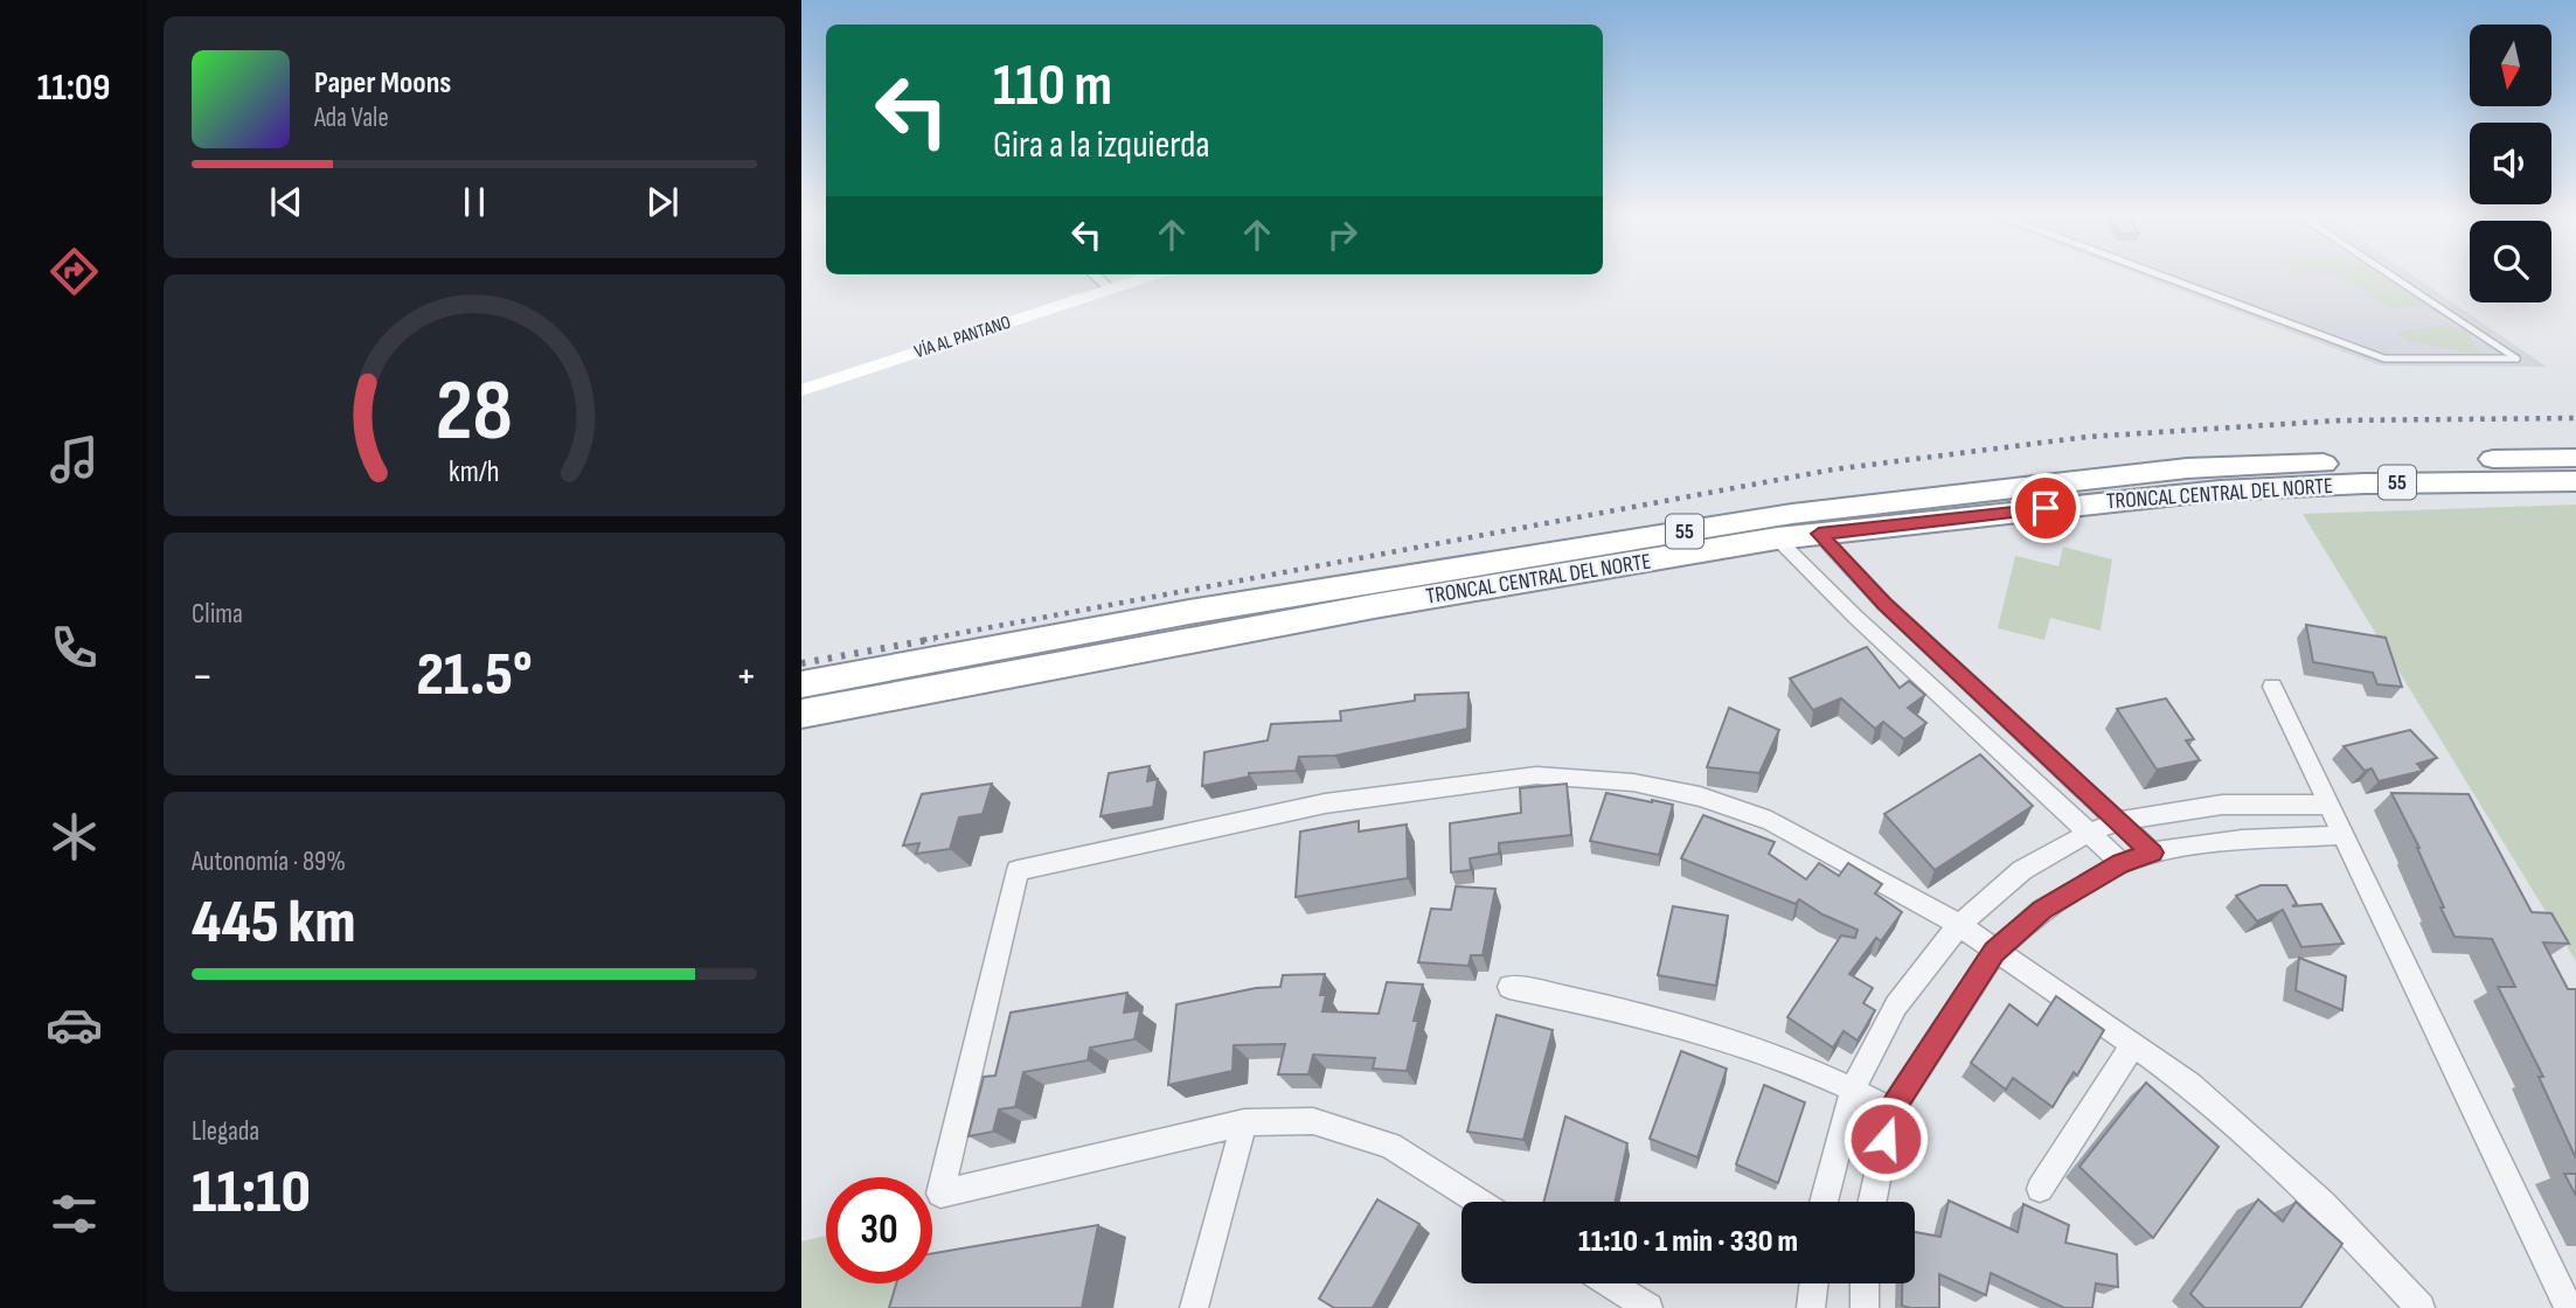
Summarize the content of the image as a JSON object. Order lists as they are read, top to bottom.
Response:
{
  "streets": {
    "highway": ["55", "TRONCAL CENTRAL DEL NORTE"],
    "main road": ["VÍA AL PANTANO"]
  },
  "north": "bottom",
  "page": {
    "tabs": "11:09",
    "turn": ["110 m", "Gira a la izquierda"],
    "song": ["Paper Moons", "Ada Vale"],
    "tile": [
      "Clima",
      ["Autonomía · 89%", "445 km"],
      ["Llegada", "11:10"]
    ],
    "heat": ["−", "21.5°", "+"],
    "limit": "30",
    "trip": "11:10 · 1 min · 330 m",
    "gauge": ["28", "km/h"]
  }
}
